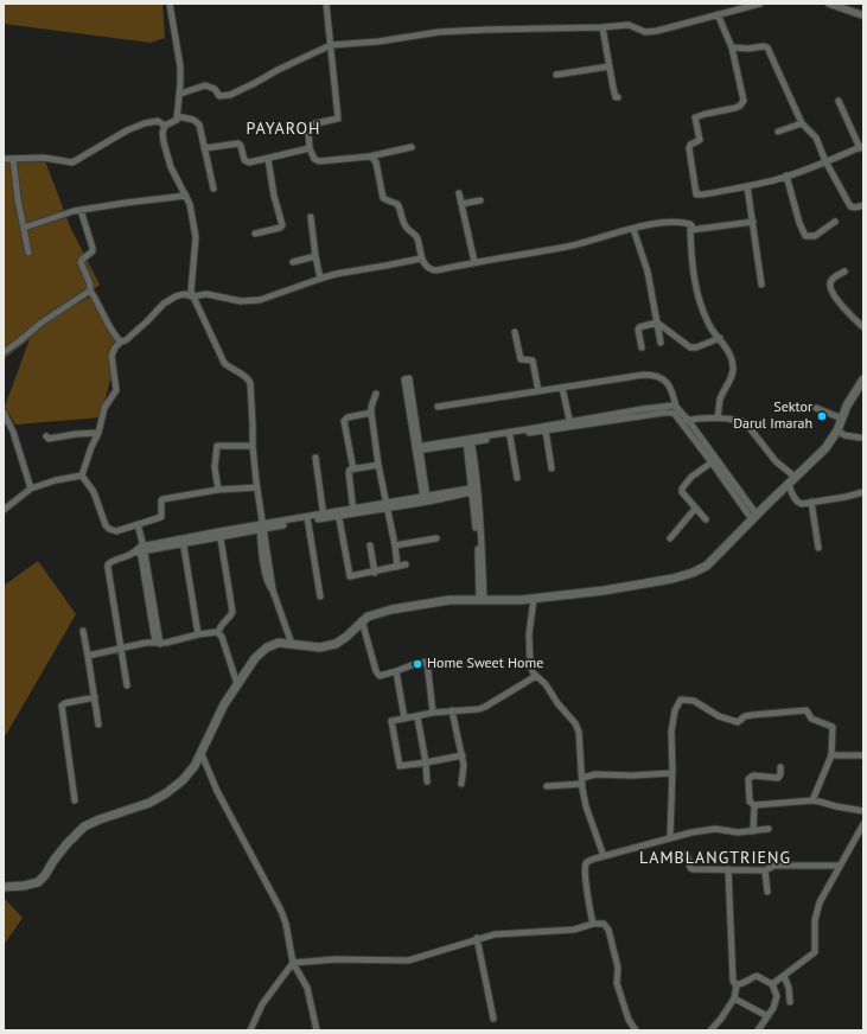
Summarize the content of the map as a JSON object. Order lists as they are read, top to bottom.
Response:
{
  "districts": ["PAYAROH", "LAMBLANGTRIENG"],
  "places": ["Sektor Darul Imarah", "Home Sweet Home"]
}
